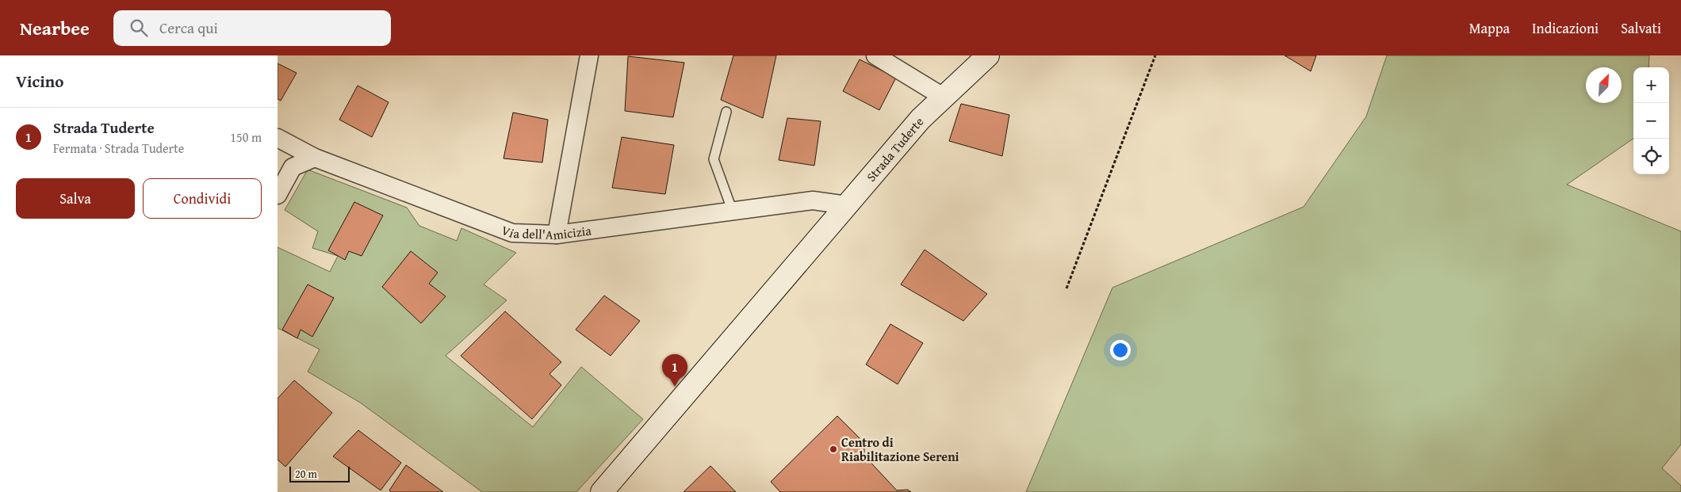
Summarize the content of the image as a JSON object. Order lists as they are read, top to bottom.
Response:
{
  "streets": {
    "main road": ["Strada Tuderte"],
    "street": ["Via dell'Amicizia"]
  },
  "crossings": [
    ["Strada Tuderte", "Via dell'Amicizia"]
  ],
  "places": ["Centro di Riabilitazione Sereni"],
  "scale_bar": "20 m",
  "north": "top right",
  "page": {
    "header": "Nearbee",
    "search": "Cerca qui",
    "nav": ["Mappa", "Indicazioni", "Salvati"],
    "heading": "Vicino",
    "map_buttons": ["+", "−"],
    "list": [
      {
        "mark": "1",
        "name": "Strada Tuderte",
        "note": "Fermata · Strada Tuderte",
        "value": "150 m"
      }
    ],
    "buttons": ["Salva", "Condividi"],
    "pins": "1",
    "scale": "20 m"
  }
}
